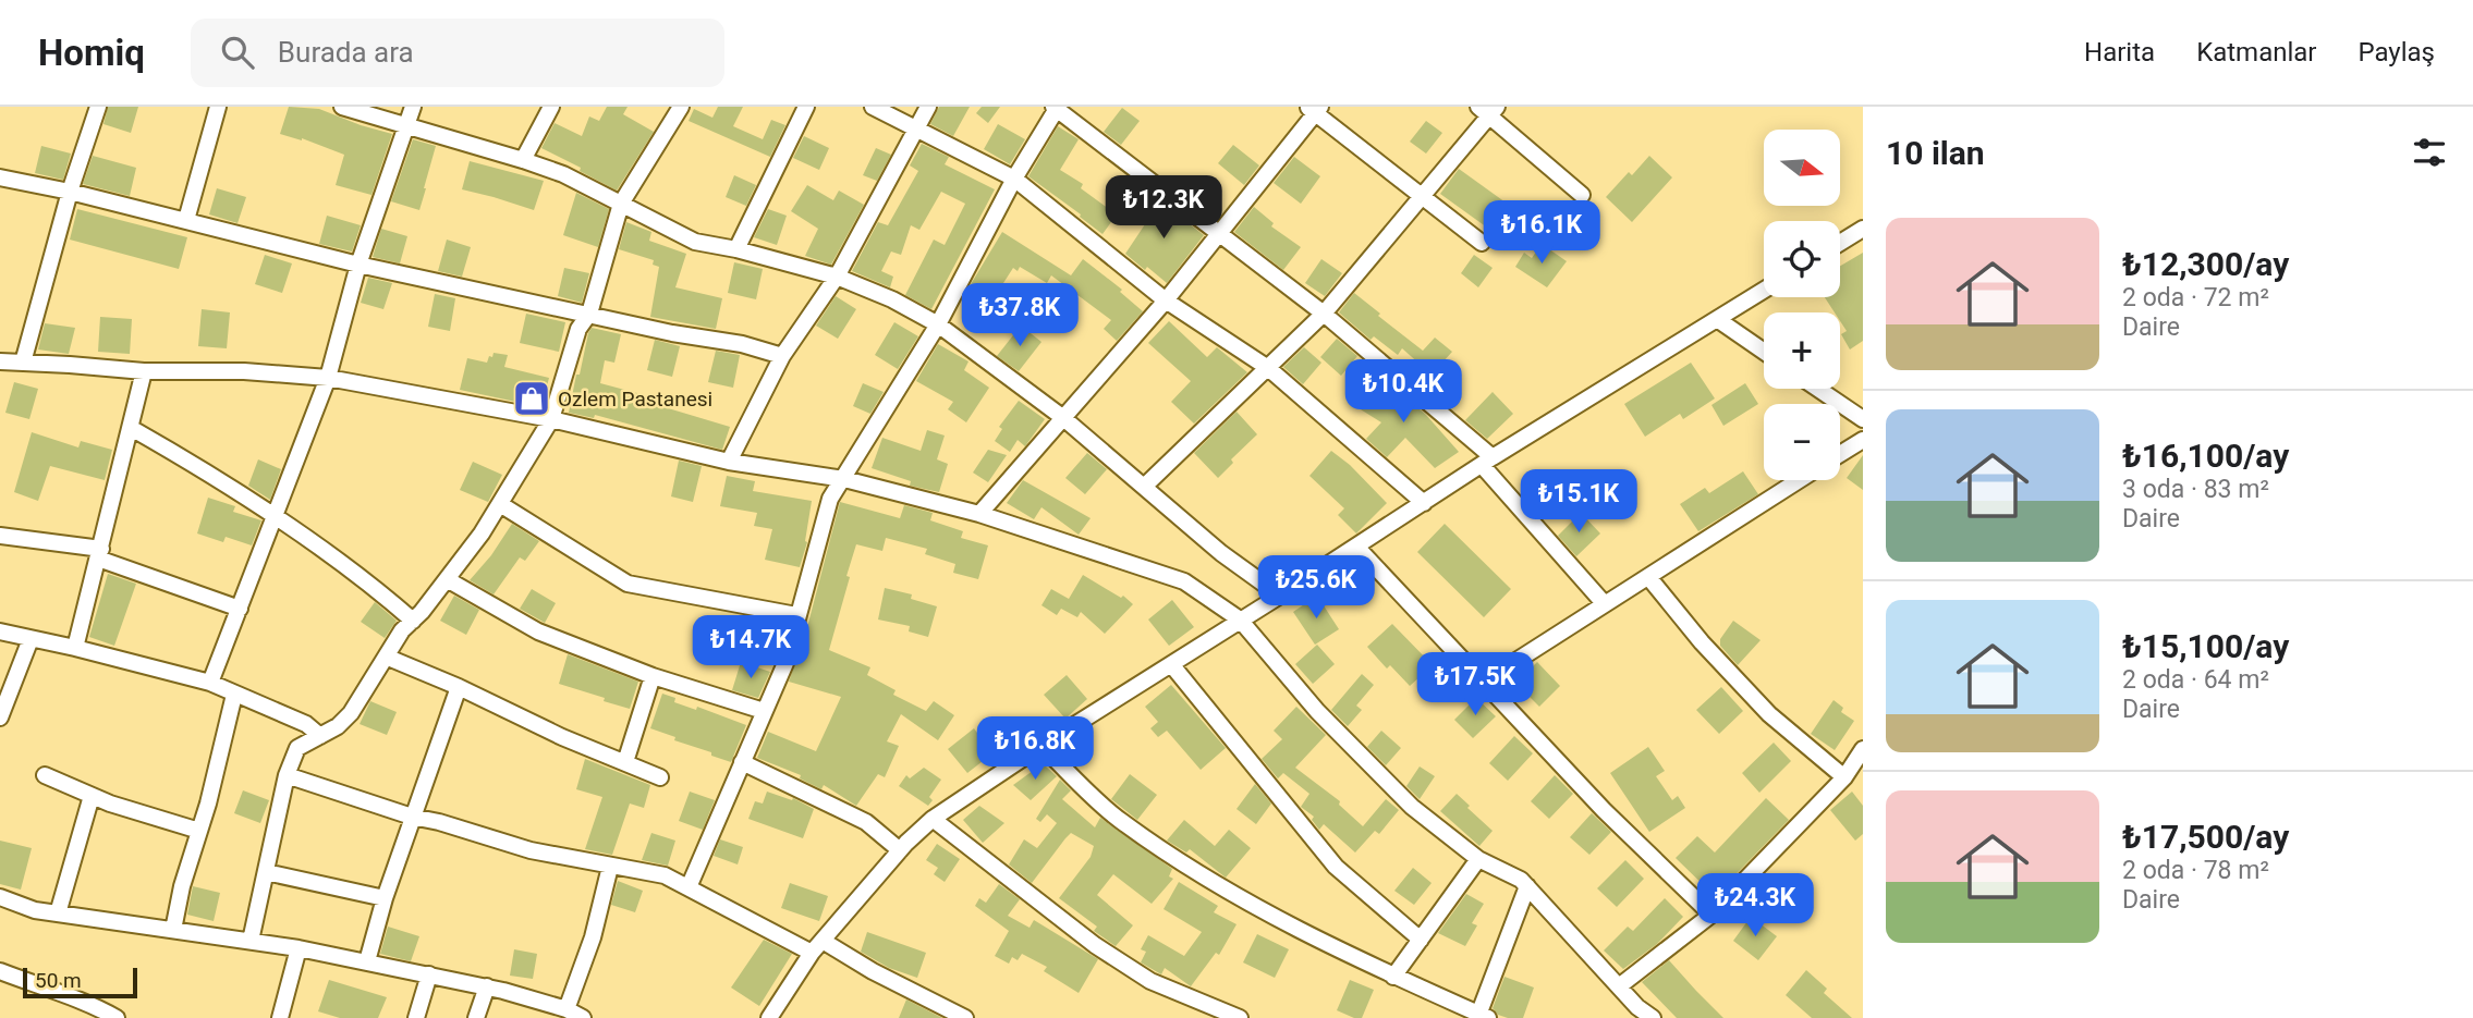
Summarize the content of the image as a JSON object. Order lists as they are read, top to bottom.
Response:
{
  "places": {
    "shop": ["Ozlem Pastanesi"]
  },
  "scale_bar": "50 m",
  "north": "right",
  "page": {
    "header": "Homiq",
    "search": "Burada ara",
    "nav": ["Harita", "Katmanlar", "Paylaş"],
    "heading": "10 ilan",
    "map_buttons": ["+", "−"],
    "price": [
      "₺12.3K",
      "₺16.1K",
      "₺37.8K",
      "₺10.4K",
      "₺15.1K",
      "₺25.6K",
      "₺14.7K",
      "₺17.5K",
      "₺16.8K",
      "₺24.3K"
    ],
    "list": [
      {
        "name": "₺12,300/ay",
        "note": "2 oda · 72 m² · Daire"
      },
      {
        "name": "₺16,100/ay",
        "note": "3 oda · 83 m² · Daire"
      },
      {
        "name": "₺15,100/ay",
        "note": "2 oda · 64 m² · Daire"
      },
      {
        "name": "₺17,500/ay",
        "note": "2 oda · 78 m² · Daire"
      }
    ],
    "scale": "50 m"
  }
}
